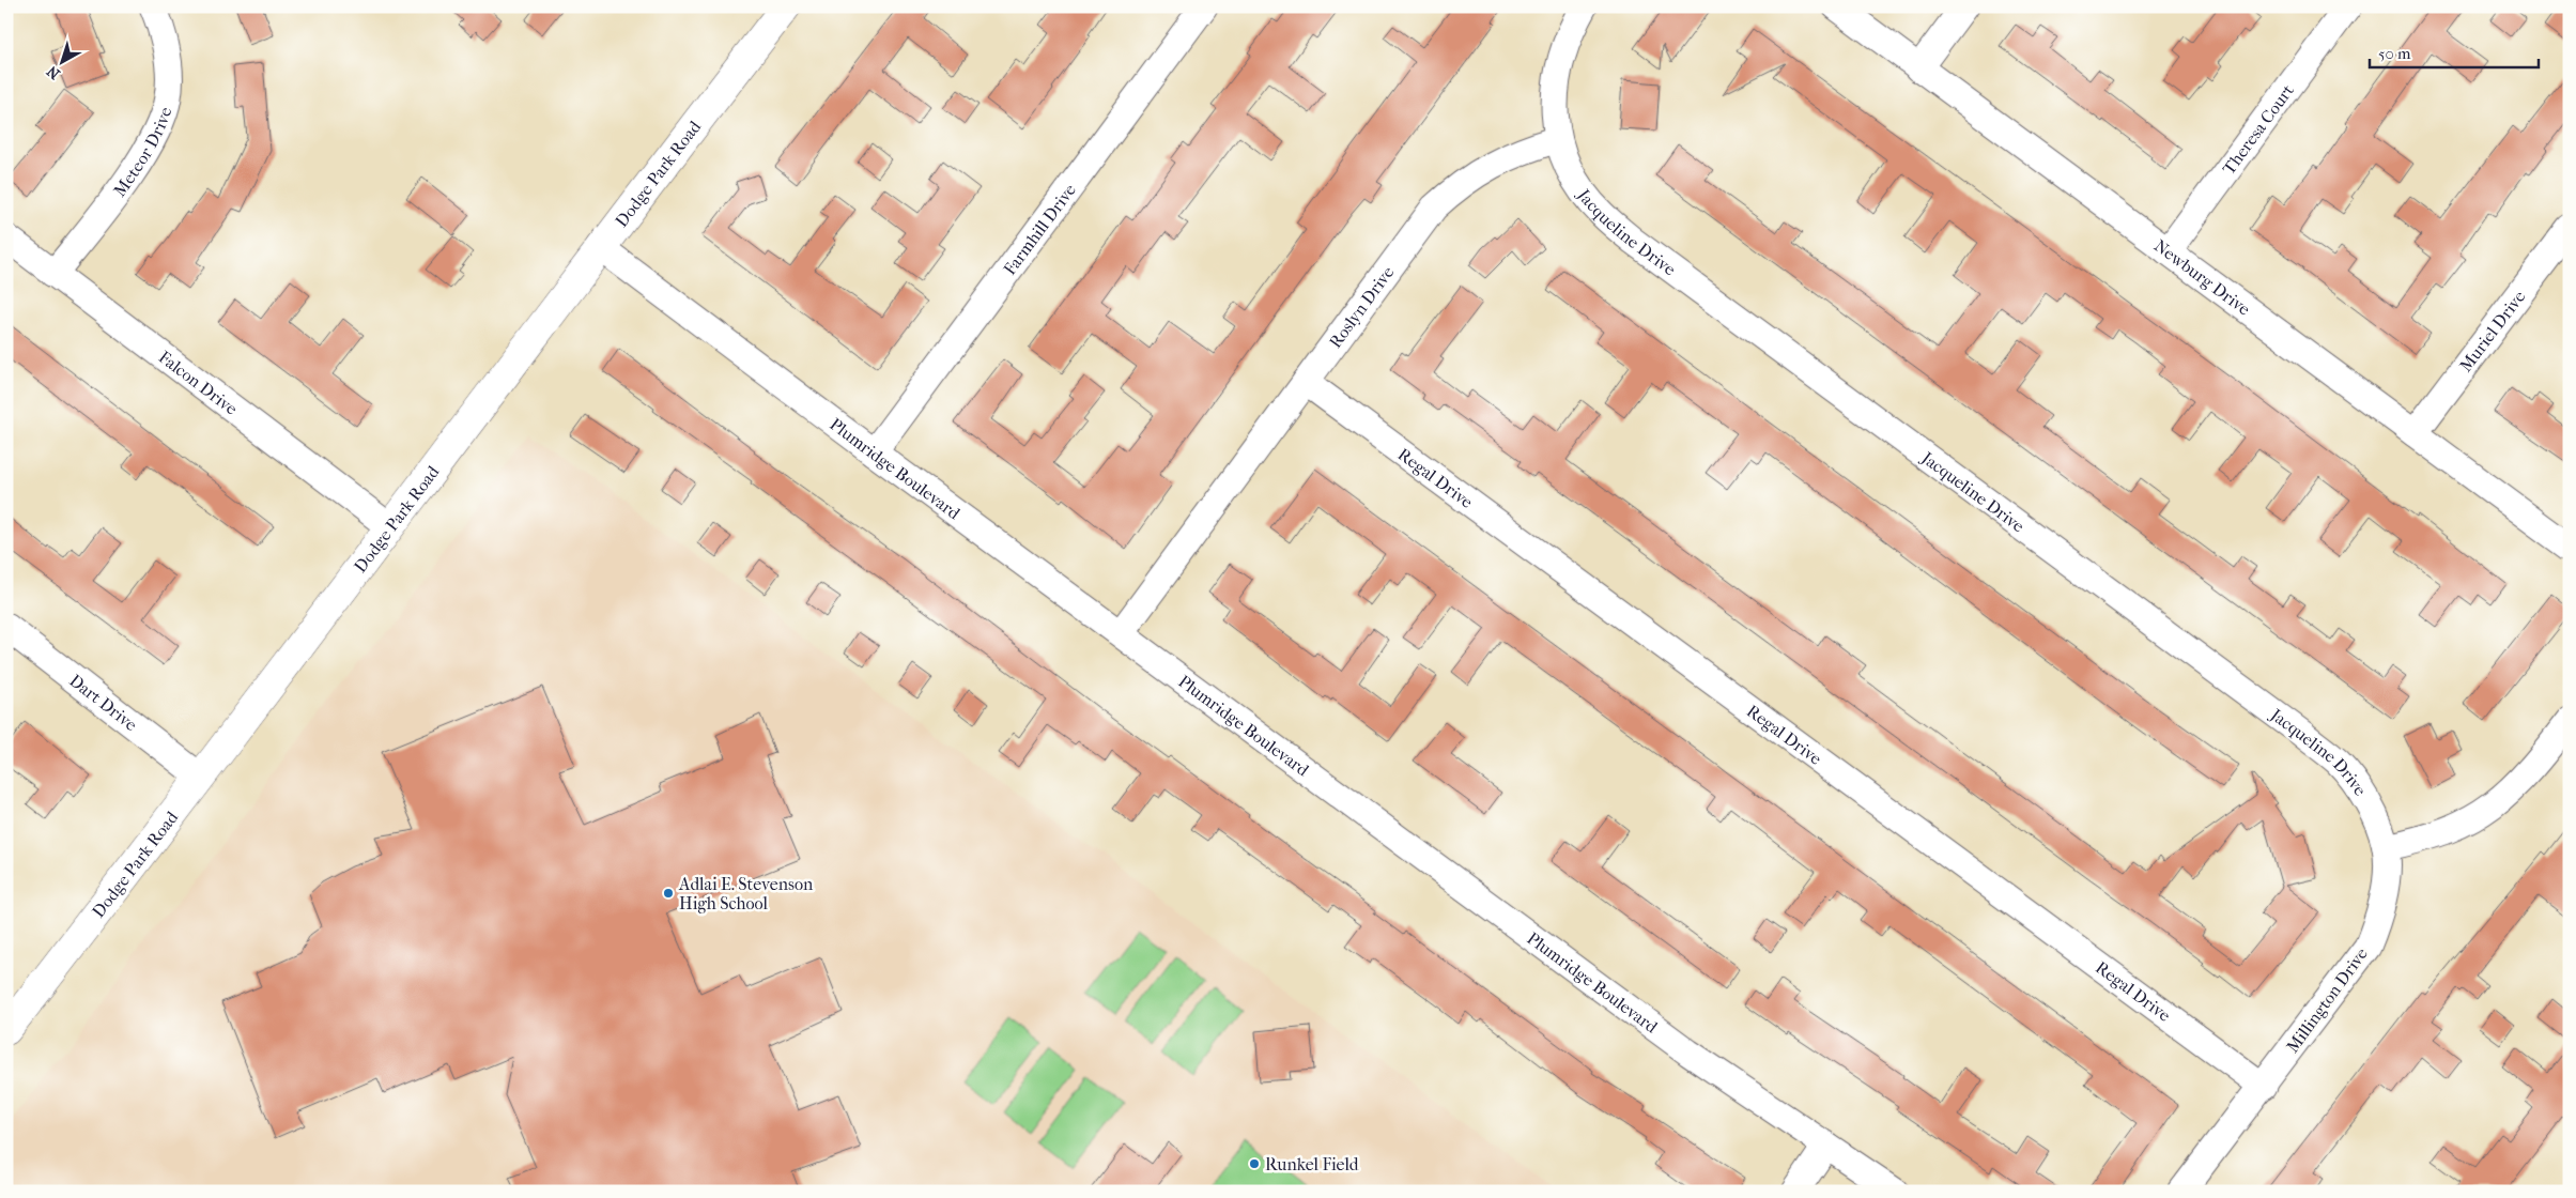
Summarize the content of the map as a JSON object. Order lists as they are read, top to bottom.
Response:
{
  "streets": {
    "street": [
      "Theresa Court",
      "Meteor Drive",
      "Dodge Park Road",
      "Farmhill Drive",
      "Jacqueline Drive",
      "Newburg Drive",
      "Roslyn Drive",
      "Muriel Drive",
      "Falcon Drive",
      "Plumridge Boulevard",
      "Regal Drive",
      "Dart Drive",
      "Millington Drive"
    ]
  },
  "crossings": [
    ["Theresa Court", "Newburg Drive"],
    ["Meteor Drive", "Falcon Drive"],
    ["Dodge Park Road", "Falcon Drive"],
    ["Dodge Park Road", "Plumridge Boulevard"],
    ["Dodge Park Road", "Dart Drive"],
    ["Farmhill Drive", "Plumridge Boulevard"],
    ["Jacqueline Drive", "Roslyn Drive"],
    ["Jacqueline Drive", "Millington Drive"],
    ["Newburg Drive", "Muriel Drive"],
    ["Roslyn Drive", "Plumridge Boulevard"],
    ["Roslyn Drive", "Regal Drive"],
    ["Regal Drive", "Millington Drive"]
  ],
  "places": ["Adlai E. Stevenson High School", "Runkel Field"],
  "scale_bar": "50 m",
  "north": "bottom left"
}
